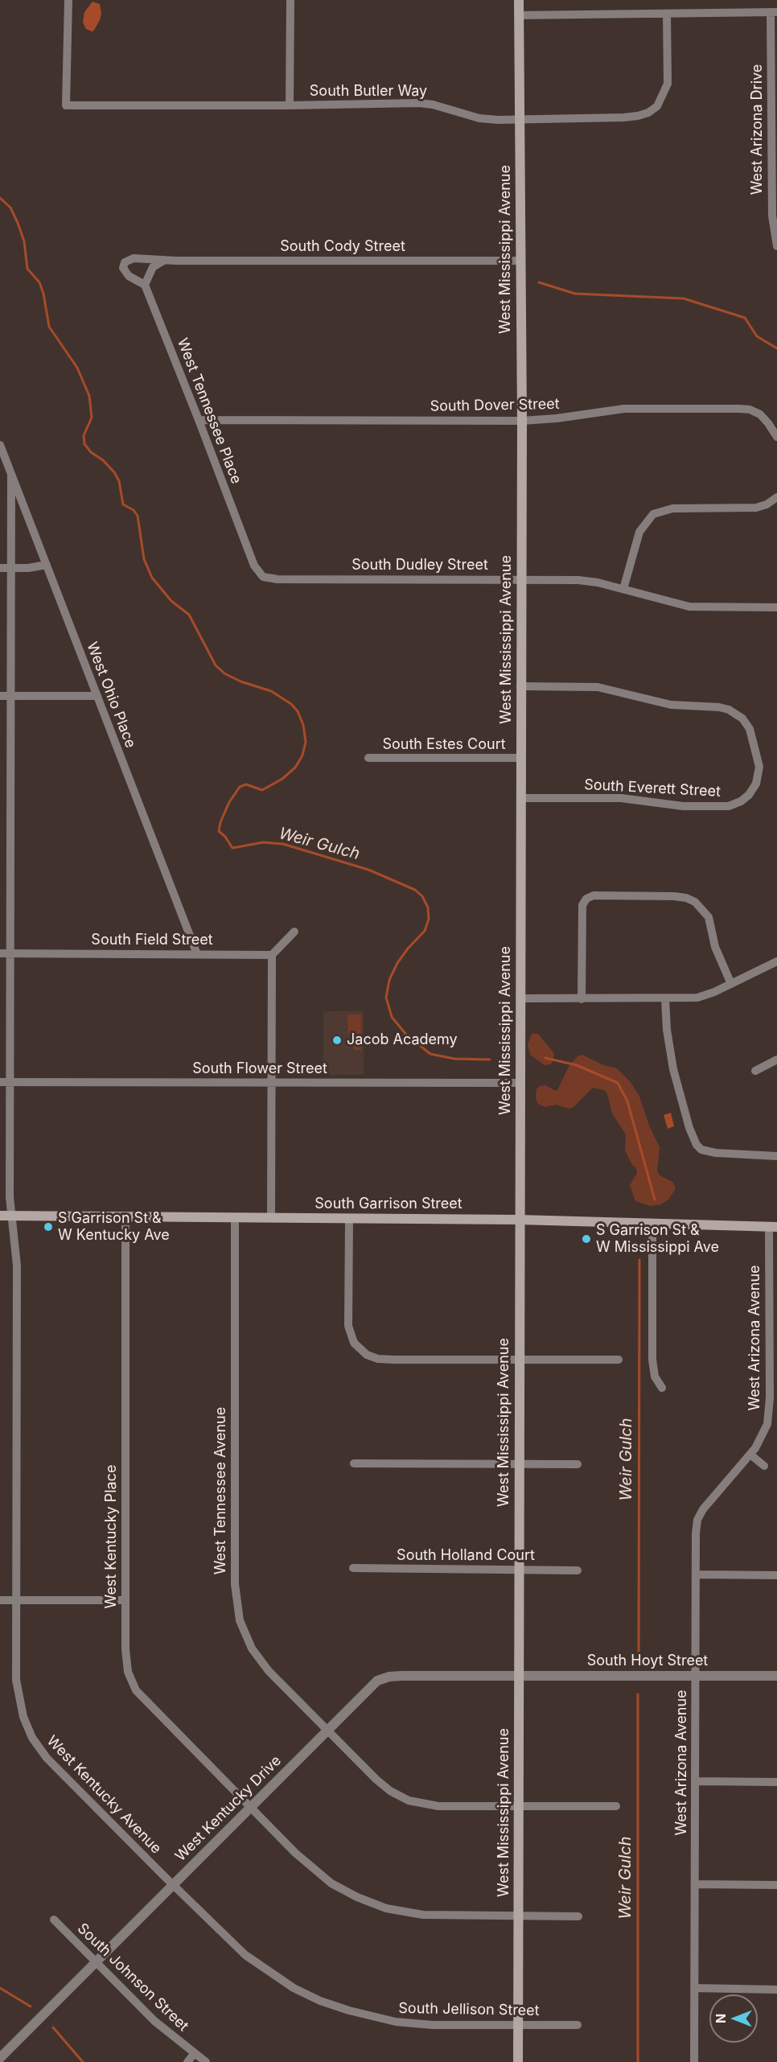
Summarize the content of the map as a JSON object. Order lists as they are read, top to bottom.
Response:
{
  "streets": {
    "main road": ["West Mississippi Avenue", "South Garrison Street"],
    "street": [
      "South Butler Way",
      "West Arizona Drive",
      "South Cody Street",
      "South Dover Street",
      "West Tennessee Place",
      "South Dudley Street",
      "West Ohio Place",
      "South Estes Court",
      "South Everett Street",
      "South Field Street",
      "South Flower Street",
      "West Arizona Avenue",
      "West Tennessee Avenue",
      "West Kentucky Place",
      "South Holland Court",
      "South Hoyt Street",
      "West Kentucky Avenue",
      "West Kentucky Drive",
      "South Johnson Street",
      "South Jellison Street"
    ]
  },
  "crossings": [
    ["South Butler Way", "West Mississippi Avenue"],
    ["South Cody Street", "West Mississippi Avenue"],
    ["South Cody Street", "West Tennessee Place"],
    ["West Mississippi Avenue", "South Dover Street"],
    ["West Mississippi Avenue", "South Dudley Street"],
    ["West Mississippi Avenue", "South Estes Court"],
    ["West Mississippi Avenue", "South Everett Street"],
    ["West Mississippi Avenue", "South Flower Street"],
    ["West Mississippi Avenue", "South Garrison Street"],
    ["West Mississippi Avenue", "West Tennessee Avenue"],
    ["West Mississippi Avenue", "West Kentucky Place"],
    ["West Mississippi Avenue", "South Holland Court"],
    ["West Mississippi Avenue", "South Hoyt Street"],
    ["West Mississippi Avenue", "West Kentucky Drive"],
    ["West Mississippi Avenue", "South Jellison Street"],
    ["South Dover Street", "West Tennessee Place"],
    ["West Tennessee Place", "South Dudley Street"],
    ["West Ohio Place", "South Field Street"],
    ["West Ohio Place", "West Kentucky Avenue"],
    ["South Field Street", "West Kentucky Avenue"],
    ["South Flower Street", "West Kentucky Avenue"],
    ["South Garrison Street", "West Arizona Avenue"],
    ["South Garrison Street", "West Tennessee Avenue"],
    ["South Garrison Street", "West Kentucky Place"],
    ["South Garrison Street", "West Kentucky Avenue"],
    ["West Arizona Avenue", "South Hoyt Street"],
    ["West Tennessee Avenue", "West Kentucky Drive"],
    ["West Kentucky Place", "West Kentucky Drive"],
    ["South Hoyt Street", "West Kentucky Drive"],
    ["West Kentucky Avenue", "West Kentucky Drive"],
    ["West Kentucky Avenue", "South Jellison Street"],
    ["West Kentucky Drive", "South Johnson Street"],
    ["West Kentucky Drive", "South Jellison Street"]
  ],
  "water": ["Weir Gulch"],
  "places": ["Jacob Academy", "S Garrison St & W Kentucky Ave", "S Garrison St & W Mississippi Ave"],
  "north": "left"
}
